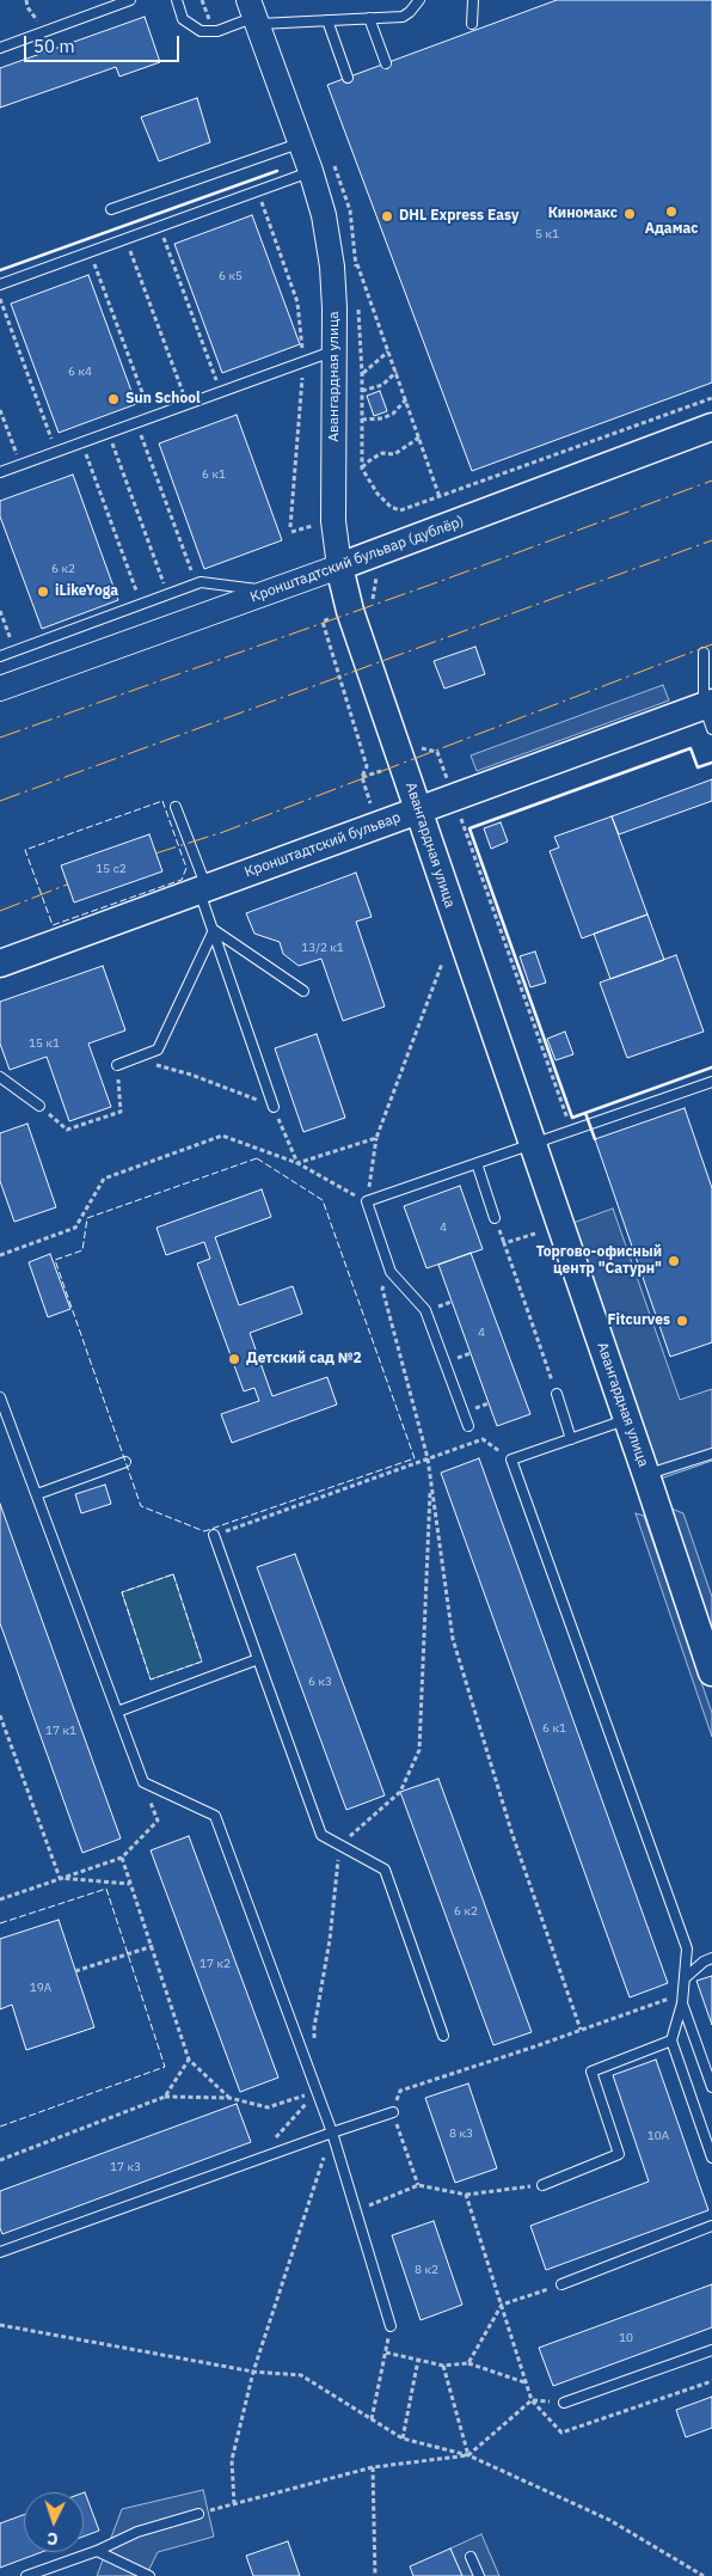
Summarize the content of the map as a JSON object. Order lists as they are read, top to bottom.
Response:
{
  "streets": {
    "main road": ["Авангардная улица", "Кронштадтский бульвар (дублёр)", "Кронштадтский бульвар"]
  },
  "crossings": [
    ["Авангардная улица", "Кронштадтский бульвар (дублёр)"],
    ["Авангардная улица", "Кронштадтский бульвар"]
  ],
  "places": [
    "Адамас",
    "Киномакс",
    "DHL Express Easy",
    "Sun School",
    "iLikeYoga",
    "Торгово-офисный центр \"Сатурн\"",
    "Fitcurves",
    "Детский сад №2"
  ],
  "house_numbers": [
    "5 к1",
    "6 к5",
    "6 к4",
    "6 к1",
    "6 к2",
    "15 с2",
    "13/2 к1",
    "15 к1",
    "4",
    "4",
    "6 к3",
    "6 к1",
    "17 к1",
    "6 к2",
    "17 к2",
    "19А",
    "8 к3",
    "10А",
    "17 к3",
    "8 к2",
    "10"
  ],
  "scale_bar": "50 m",
  "north": "bottom"
}
